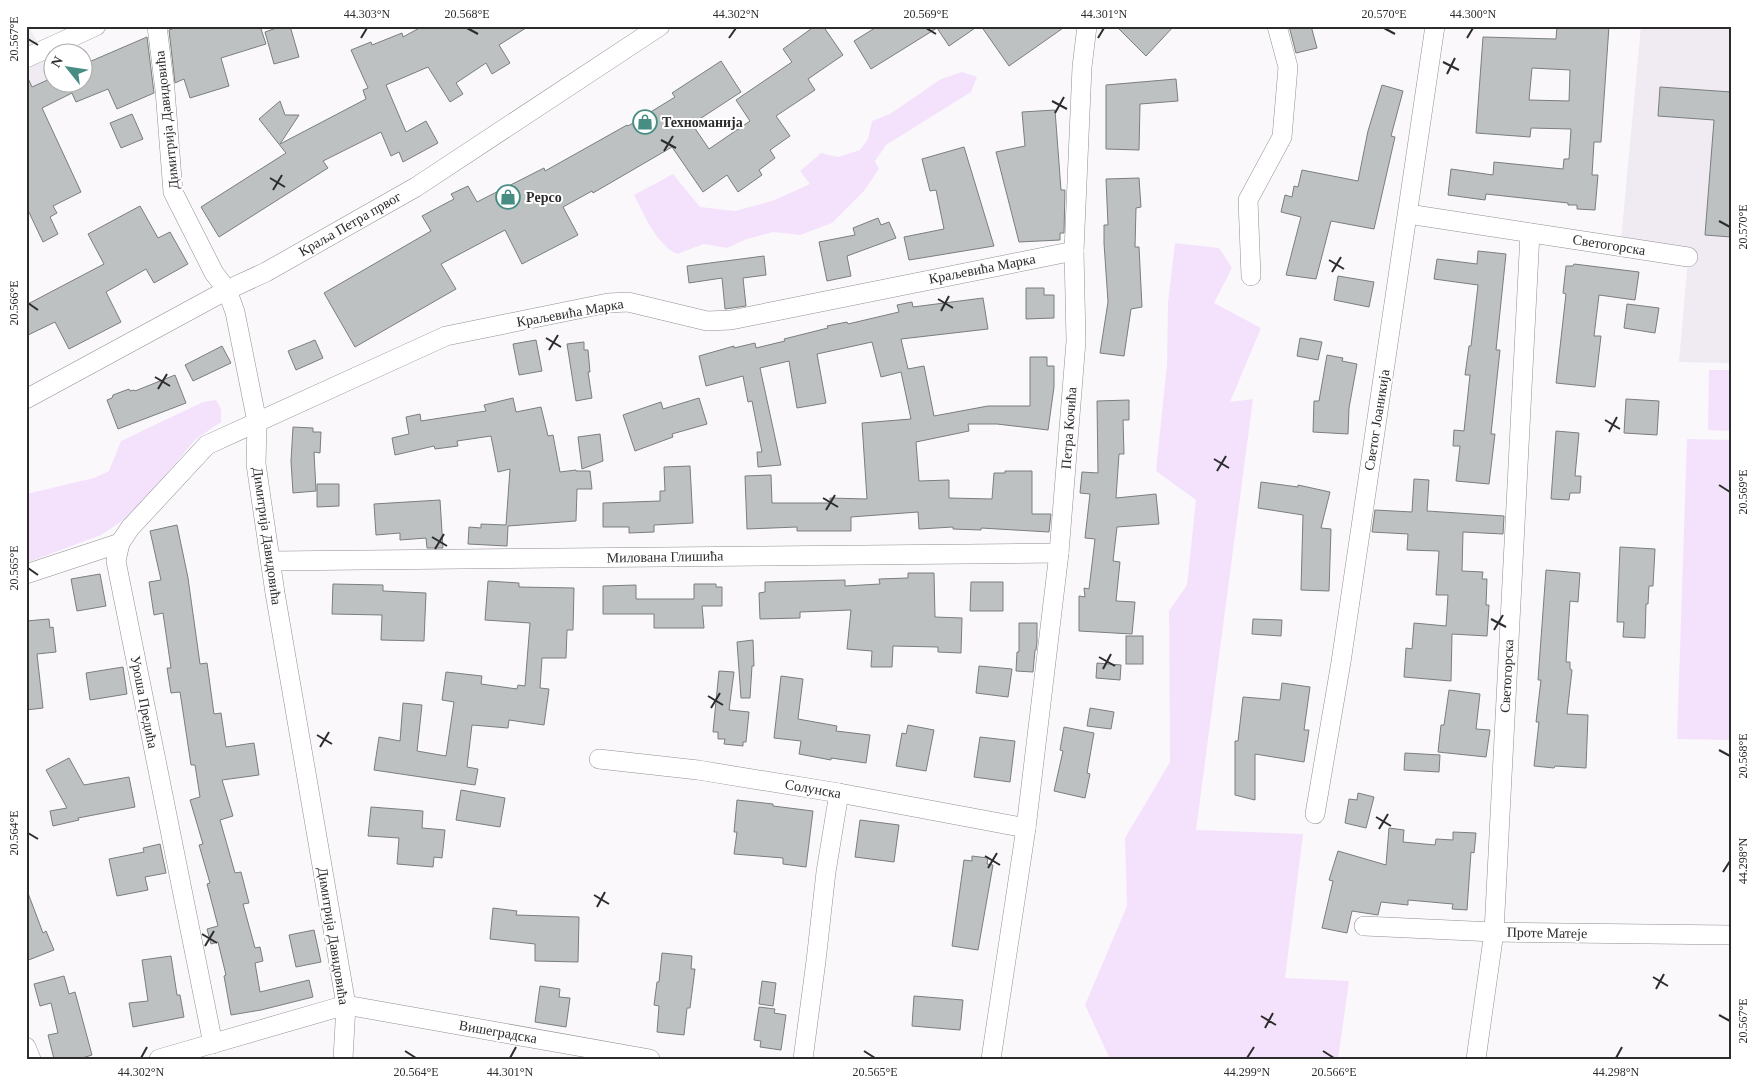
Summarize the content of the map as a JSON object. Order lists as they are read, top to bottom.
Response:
{
  "streets": {
    "street": [
      "Димитрија Давидовића",
      "Краља Петра првог",
      "Светогорска",
      "Краљевића Марка",
      "Светог Јоаникија",
      "Петра Кочића",
      "Милована Глишића",
      "Уроша Предића",
      "Солунска",
      "Проте Матеје",
      "Вишеградска"
    ]
  },
  "crossings": [
    ["Димитрија Давидовића", "Краља Петра првог"],
    ["Димитрија Давидовића", "Краљевића Марка"],
    ["Димитрија Давидовића", "Милована Глишића"],
    ["Димитрија Давидовића", "Вишеградска"],
    ["Светогорска", "Светог Јоаникија"],
    ["Светогорска", "Проте Матеје"],
    ["Краљевића Марка", "Петра Кочића"],
    ["Петра Кочића", "Милована Глишића"],
    ["Петра Кочића", "Солунска"]
  ],
  "places": {
    "shop": ["Техноманија", "Pepco"]
  },
  "north": "top left",
  "coordinates": [
    "44.303°N",
    "20.568°E",
    "44.302°N",
    "20.569°E",
    "44.301°N",
    "20.570°E",
    "44.300°N",
    "20.567°E",
    "20.566°E",
    "20.565°E",
    "20.564°E",
    "44.298°N",
    "44.299°N"
  ]
}
